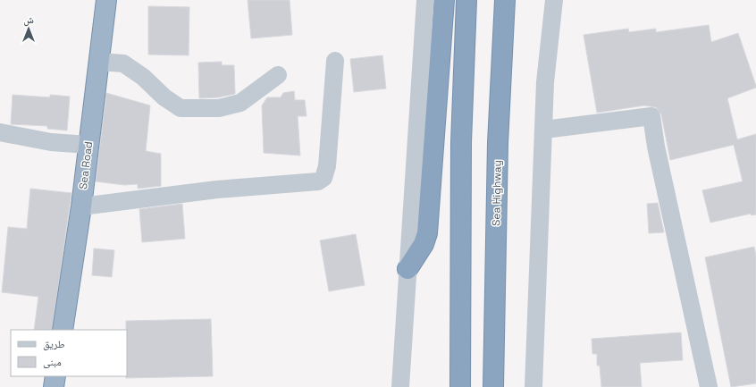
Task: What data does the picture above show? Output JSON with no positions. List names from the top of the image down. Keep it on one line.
{"streets":{"highway":["Sea Road","Sea Highway"]},"legend":["طريق","مبنى"],"north":"top"}
